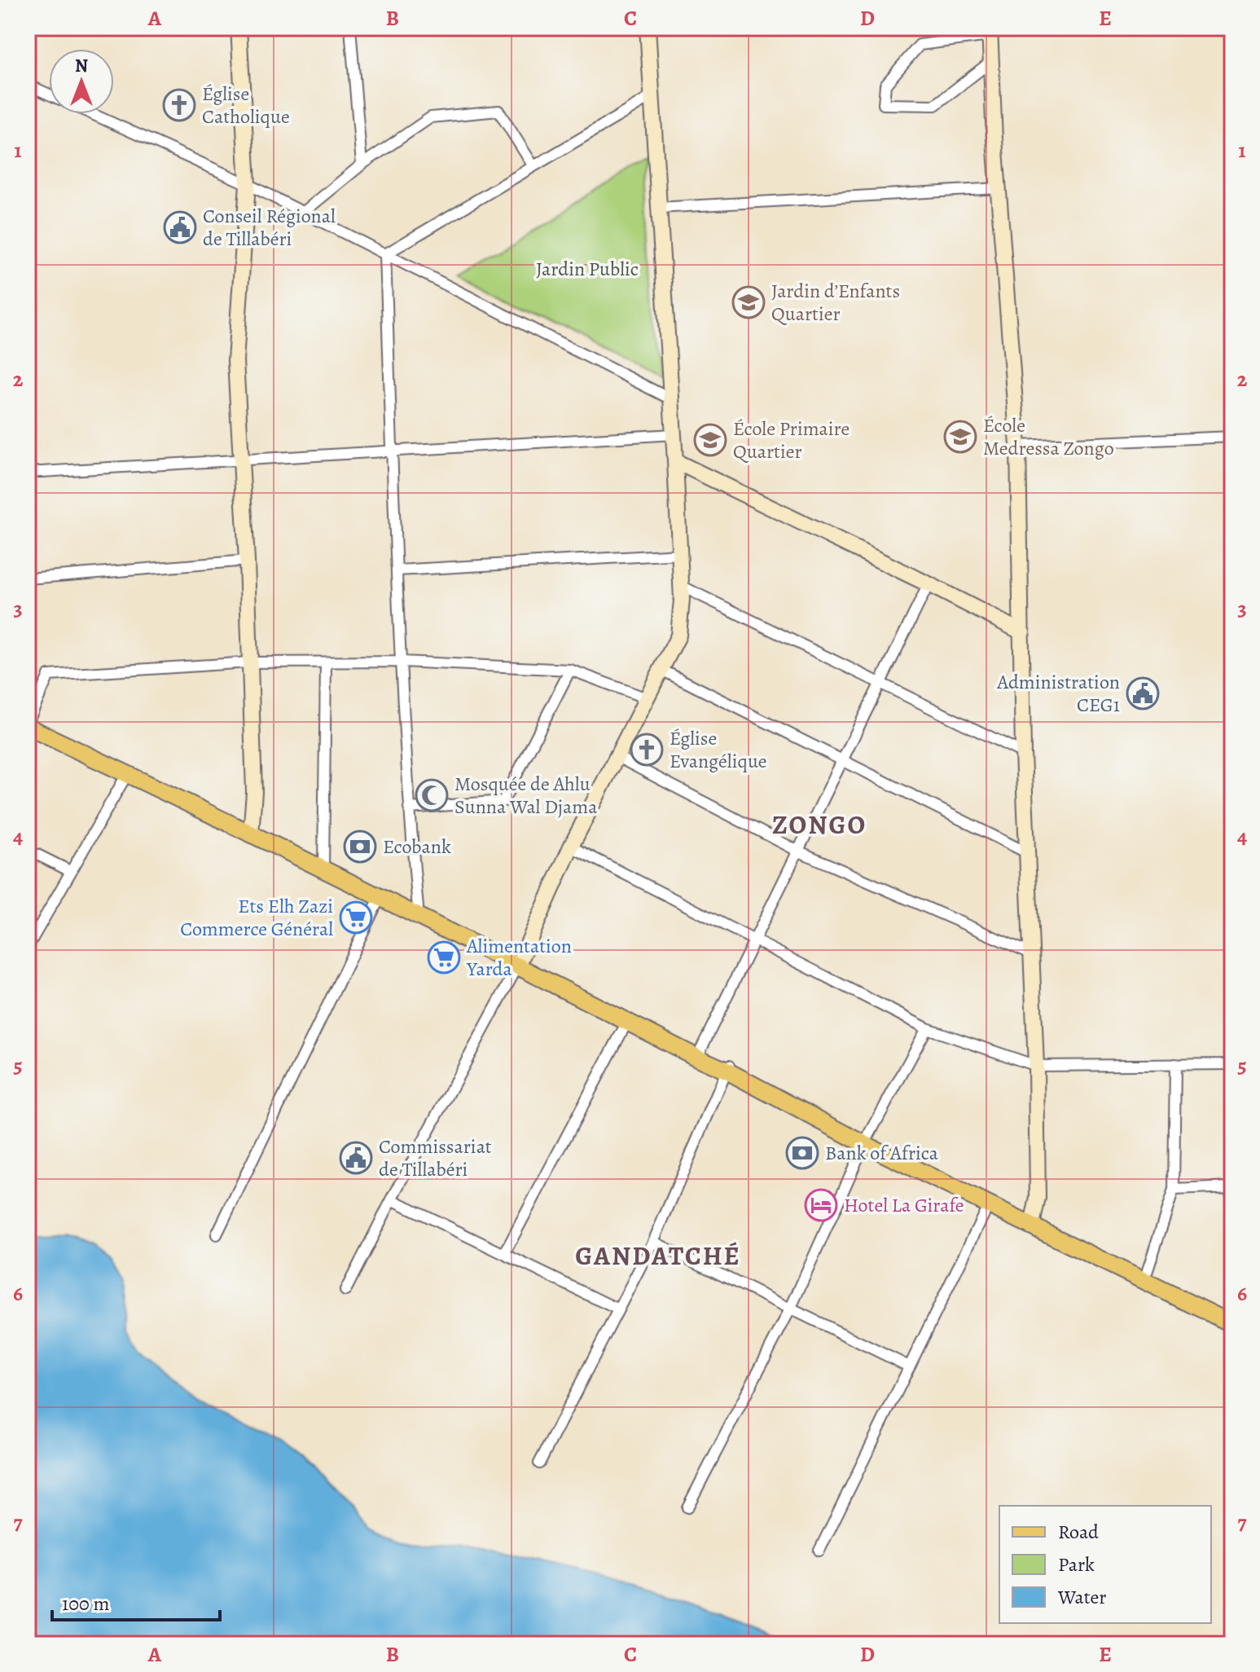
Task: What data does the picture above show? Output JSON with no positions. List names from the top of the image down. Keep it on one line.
{"districts":["ZONGO","GANDATCHÉ"],"parks":["Jardin Public"],"places":{"church":["Église Catholique","Église Evangélique"],"public building":["Conseil Régional de Tillabéri","Administration CEG1","Commissariat de Tillabéri"],"school or university":["Jardin d’Enfants Quartier","École Medressa Zongo","École Primaire Quartier"],"mosque":["Mosquée de Ahlu Sunna Wal Djama"],"bank":["Ecobank","Bank of Africa"],"supermarket":["Ets Elh Zazi Commerce Général","Alimentation Yarda"],"hotel":["Hotel La Girafe"]},"legend":["Road","Park","Water"],"scale_bar":"100 m","north":"top","grid":{"columns":["A","B","C","D","E"],"rows":["1","2","3","4","5","6","7"]}}
